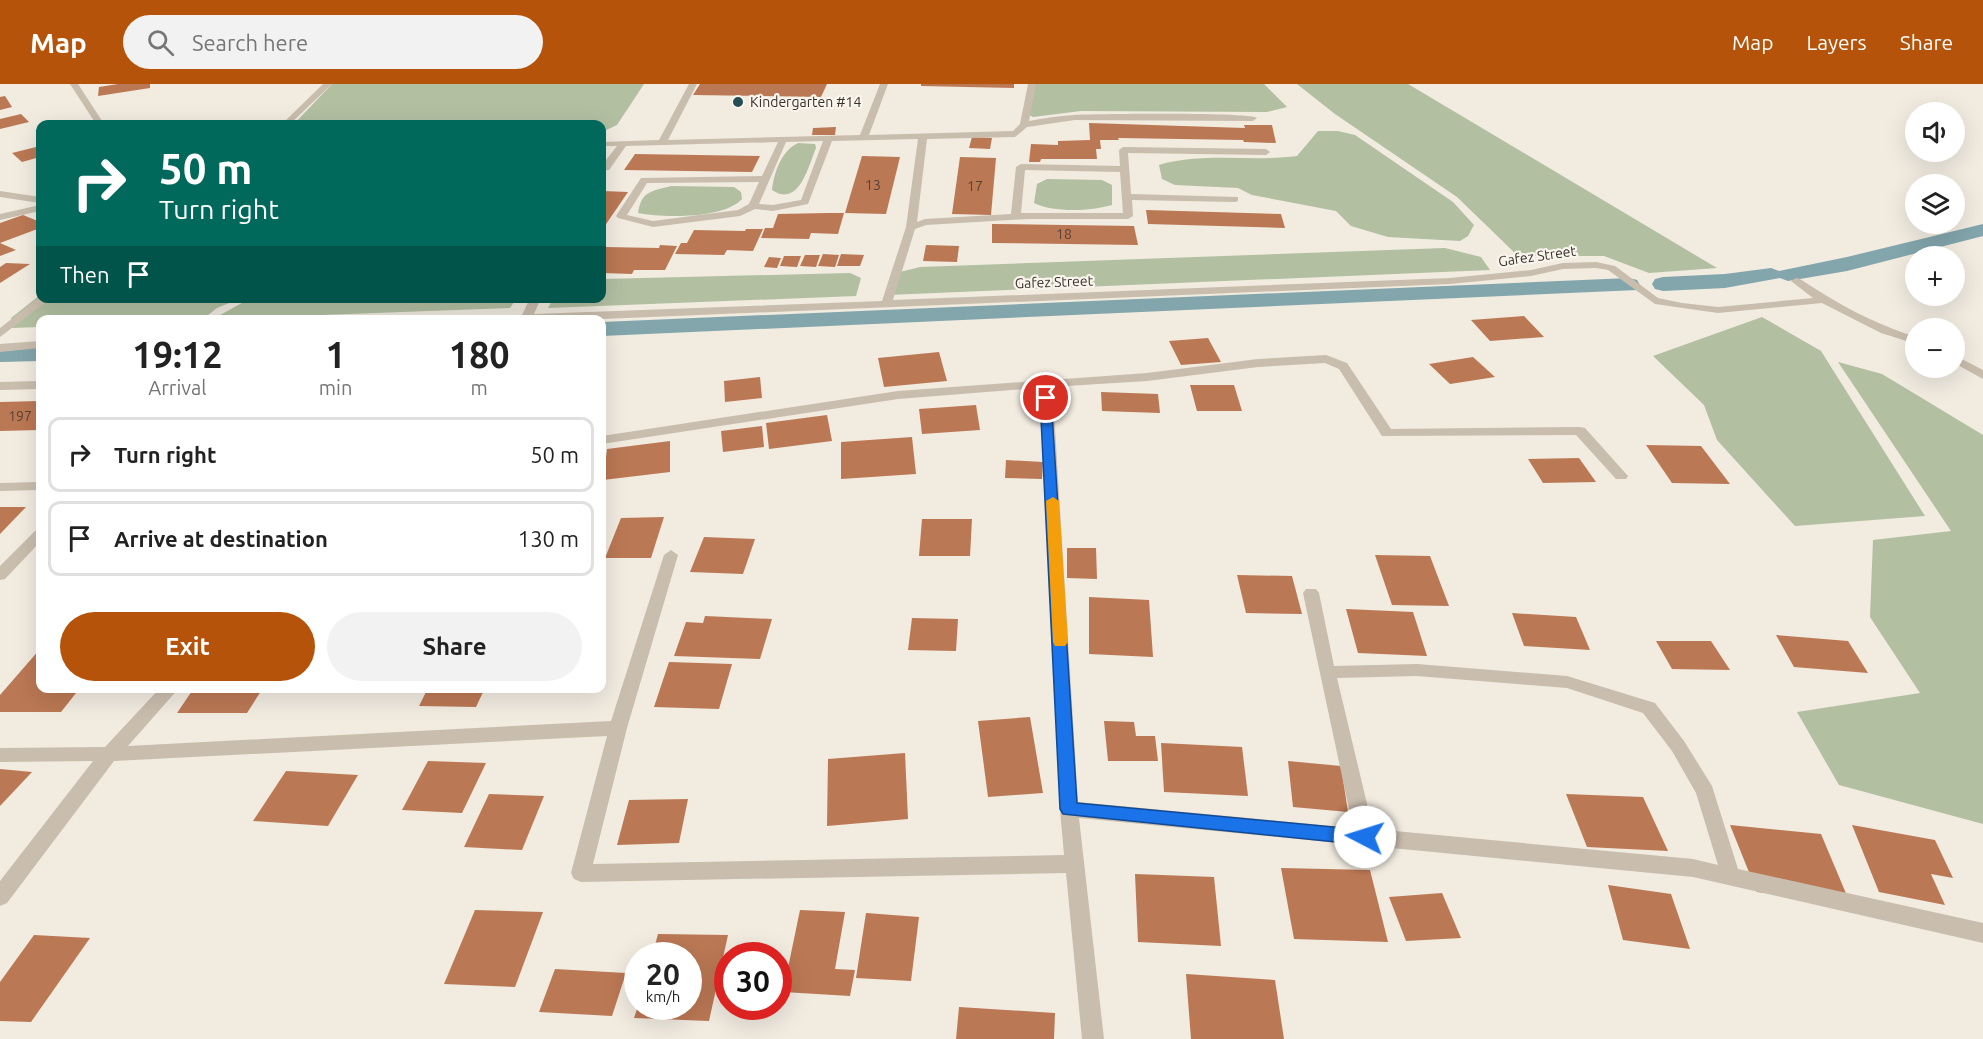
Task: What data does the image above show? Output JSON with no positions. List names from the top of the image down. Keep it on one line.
{"streets":{"street":["Gafez Street"]},"places":["Kindergarten #14"],"house_numbers":["13","17","18","197"],"page":{"header":"Map","search":"Search here","nav":["Map","Layers","Share"],"map_buttons":["+","−"],"turn":["50 m","Turn right"],"then":"Then","eta":["19:12","Arrival","1","min","180","m"],"list":[{"name":"Turn right","value":"50 m"},{"name":"Arrive at destination","value":"130 m"}],"buttons":["Exit","Share"],"speed":"20 km/h","limit":"30"}}
